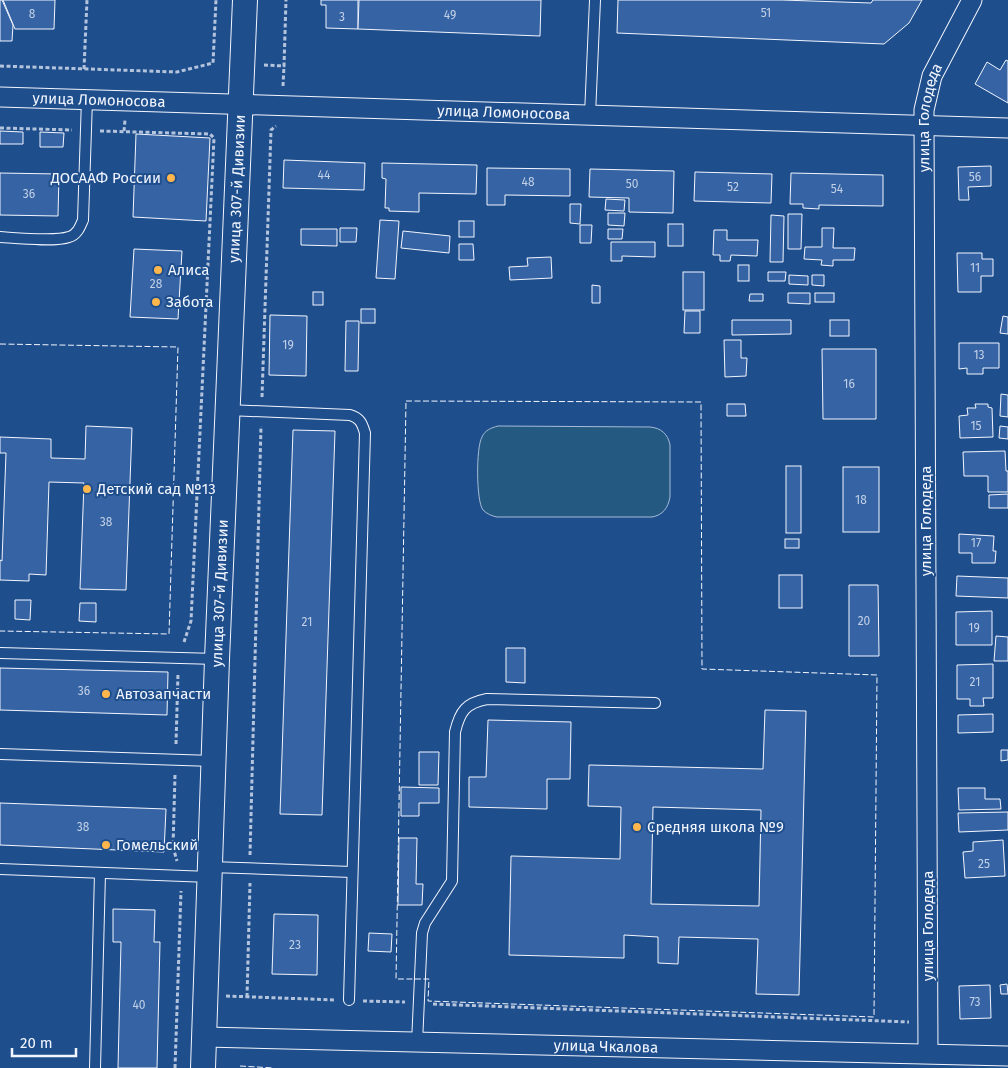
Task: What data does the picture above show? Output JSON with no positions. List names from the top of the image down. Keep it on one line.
{"streets":{"street":["улица Ломоносова","улица Голодеда","улица 307-й Дивизии","улица Чкалова"]},"crossings":[["улица Ломоносова","улица Голодеда"],["улица Ломоносова","улица 307-й Дивизии"],["улица Голодеда","улица Чкалова"],["улица 307-й Дивизии","улица Чкалова"]],"places":["ДОСААФ России","Алиса","Забота","Детский сад №13","Автозапчасти","Средняя школа №9","Гомельский"],"house_numbers":["51","8","49","3","44","56","48","50","52","54","36","11","28","19","13","16","15","18","38","17","20","21","19","21","36","38","25","23","73","40"],"scale_bar":"20 m"}
